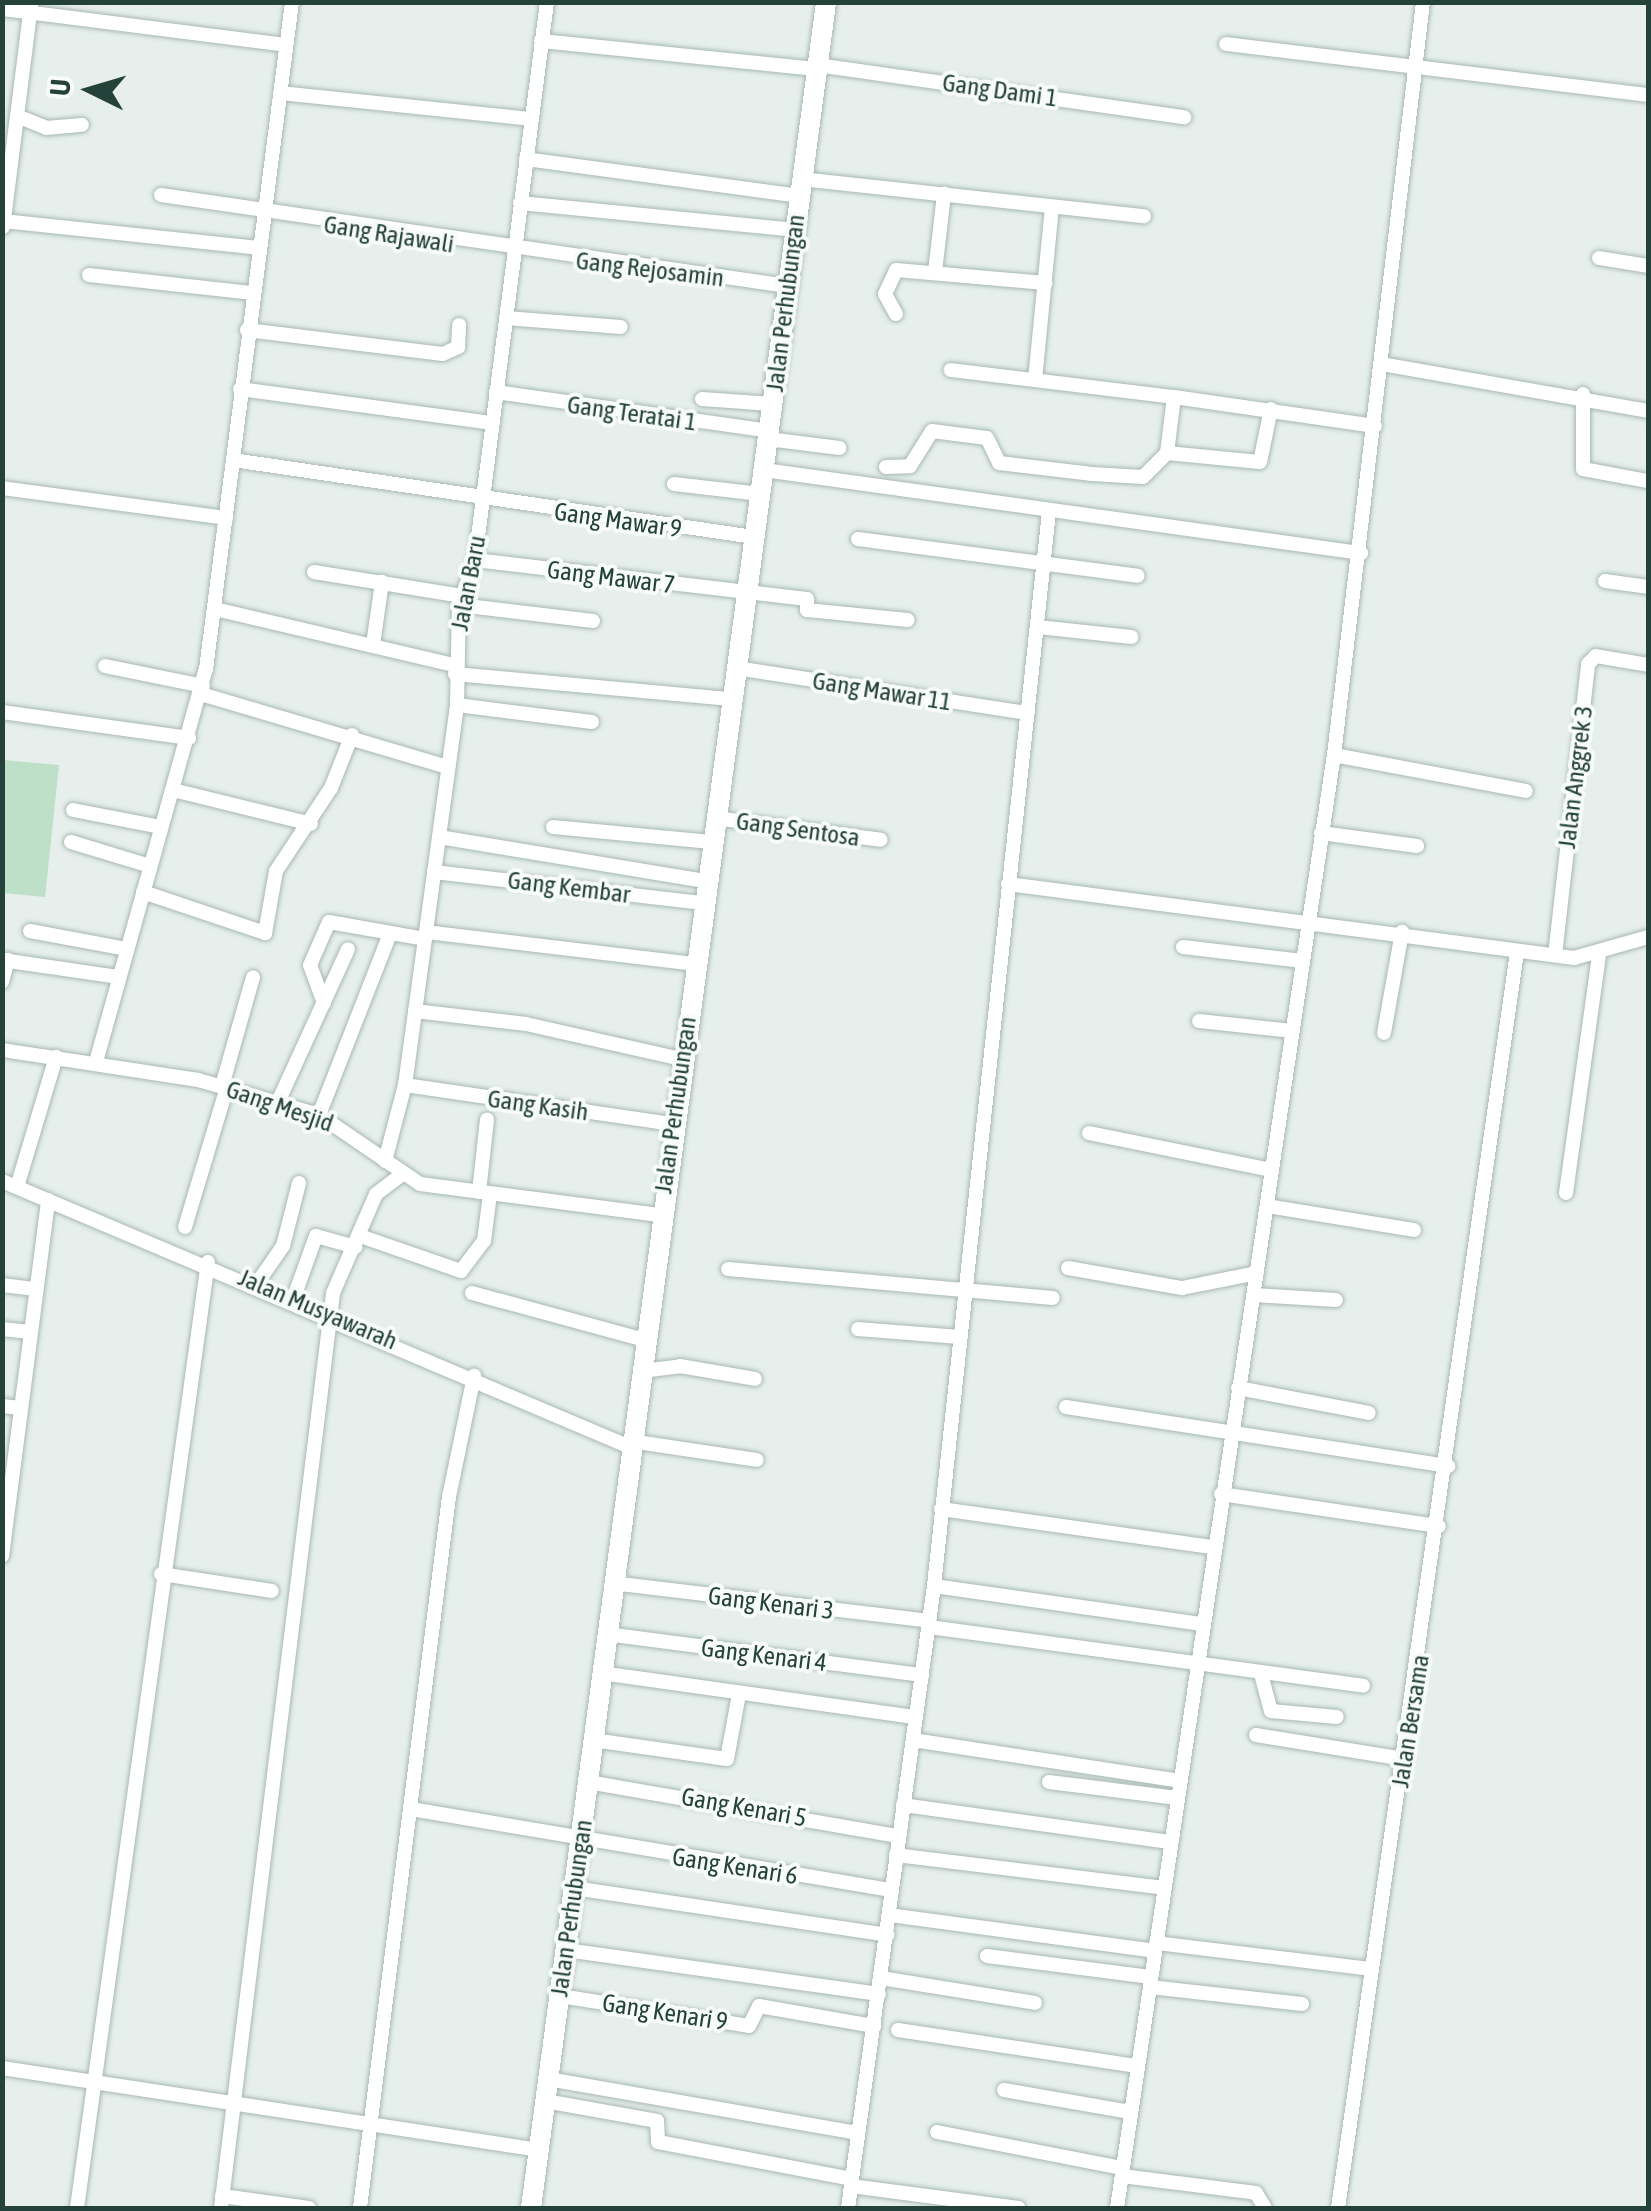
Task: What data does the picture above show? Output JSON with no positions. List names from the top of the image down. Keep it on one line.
{"streets":{"main road":["Jalan Perhubungan"],"street":["Gang Dami 1","Gang Rajawali","Gang Rejosamin","Gang Teratai 1","Gang Mawar 9","Gang Mawar 7","Jalan Baru","Gang Mawar 11","Jalan Anggrek 3","Gang Sentosa","Gang Kembar","Gang Kasih","Gang Mesjid","Jalan Musyawarah","Gang Kenari 3","Gang Kenari 4","Jalan Bersama","Gang Kenari 5","Gang Kenari 6","Gang Kenari 9"]},"crossings":[["Gang Dami 1","Jalan Perhubungan"],["Gang Dami 1","Jalan Baru"],["Gang Rajawali","Gang Rejosamin"],["Gang Rajawali","Jalan Baru"],["Gang Rejosamin","Jalan Perhubungan"],["Gang Rejosamin","Jalan Baru"],["Jalan Perhubungan","Gang Teratai 1"],["Jalan Perhubungan","Gang Mawar 9"],["Jalan Perhubungan","Gang Mawar 7"],["Jalan Perhubungan","Gang Mawar 11"],["Jalan Perhubungan","Gang Sentosa"],["Jalan Perhubungan","Gang Kembar"],["Jalan Perhubungan","Gang Kasih"],["Jalan Perhubungan","Jalan Musyawarah"],["Jalan Perhubungan","Gang Kenari 3"],["Jalan Perhubungan","Gang Kenari 4"],["Jalan Perhubungan","Gang Kenari 5"],["Jalan Perhubungan","Gang Kenari 6"],["Jalan Perhubungan","Gang Kenari 9"],["Gang Teratai 1","Jalan Baru"],["Gang Mawar 9","Jalan Baru"],["Gang Mawar 7","Jalan Baru"],["Jalan Baru","Gang Kembar"],["Jalan Baru","Gang Kasih"],["Jalan Baru","Gang Mesjid"]],"north":"left"}
